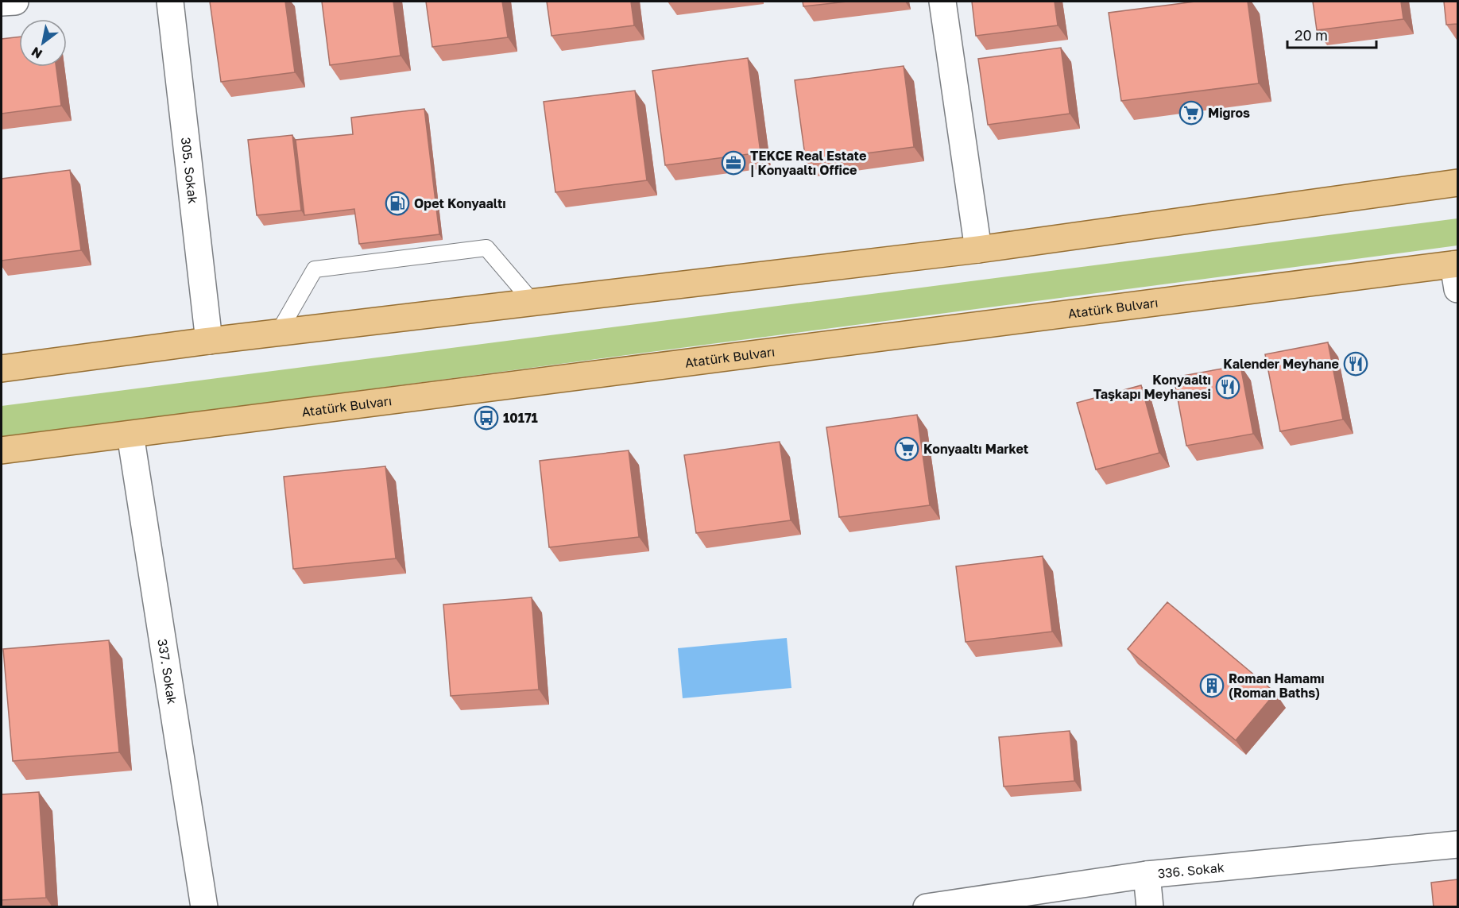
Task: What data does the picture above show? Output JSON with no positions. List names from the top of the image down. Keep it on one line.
{"streets":{"main road":["Atatürk Bulvarı"],"street":["305. Sokak","337. Sokak","336. Sokak"]},"crossings":[["Atatürk Bulvarı","337. Sokak"]],"places":{"supermarket":["Migros","Konyaaltı Market"],"office":["TEKCE Real Estate | Konyaaltı Office"],"fuel station":["Opet Konyaaltı"],"restaurant":["Kalender Meyhane","Konyaaltı Taşkapı Meyhanesi"],"bus stop":["10171"],"building":["Roman Hamamı (Roman Baths)"]},"scale_bar":"20 m","north":"bottom left"}
